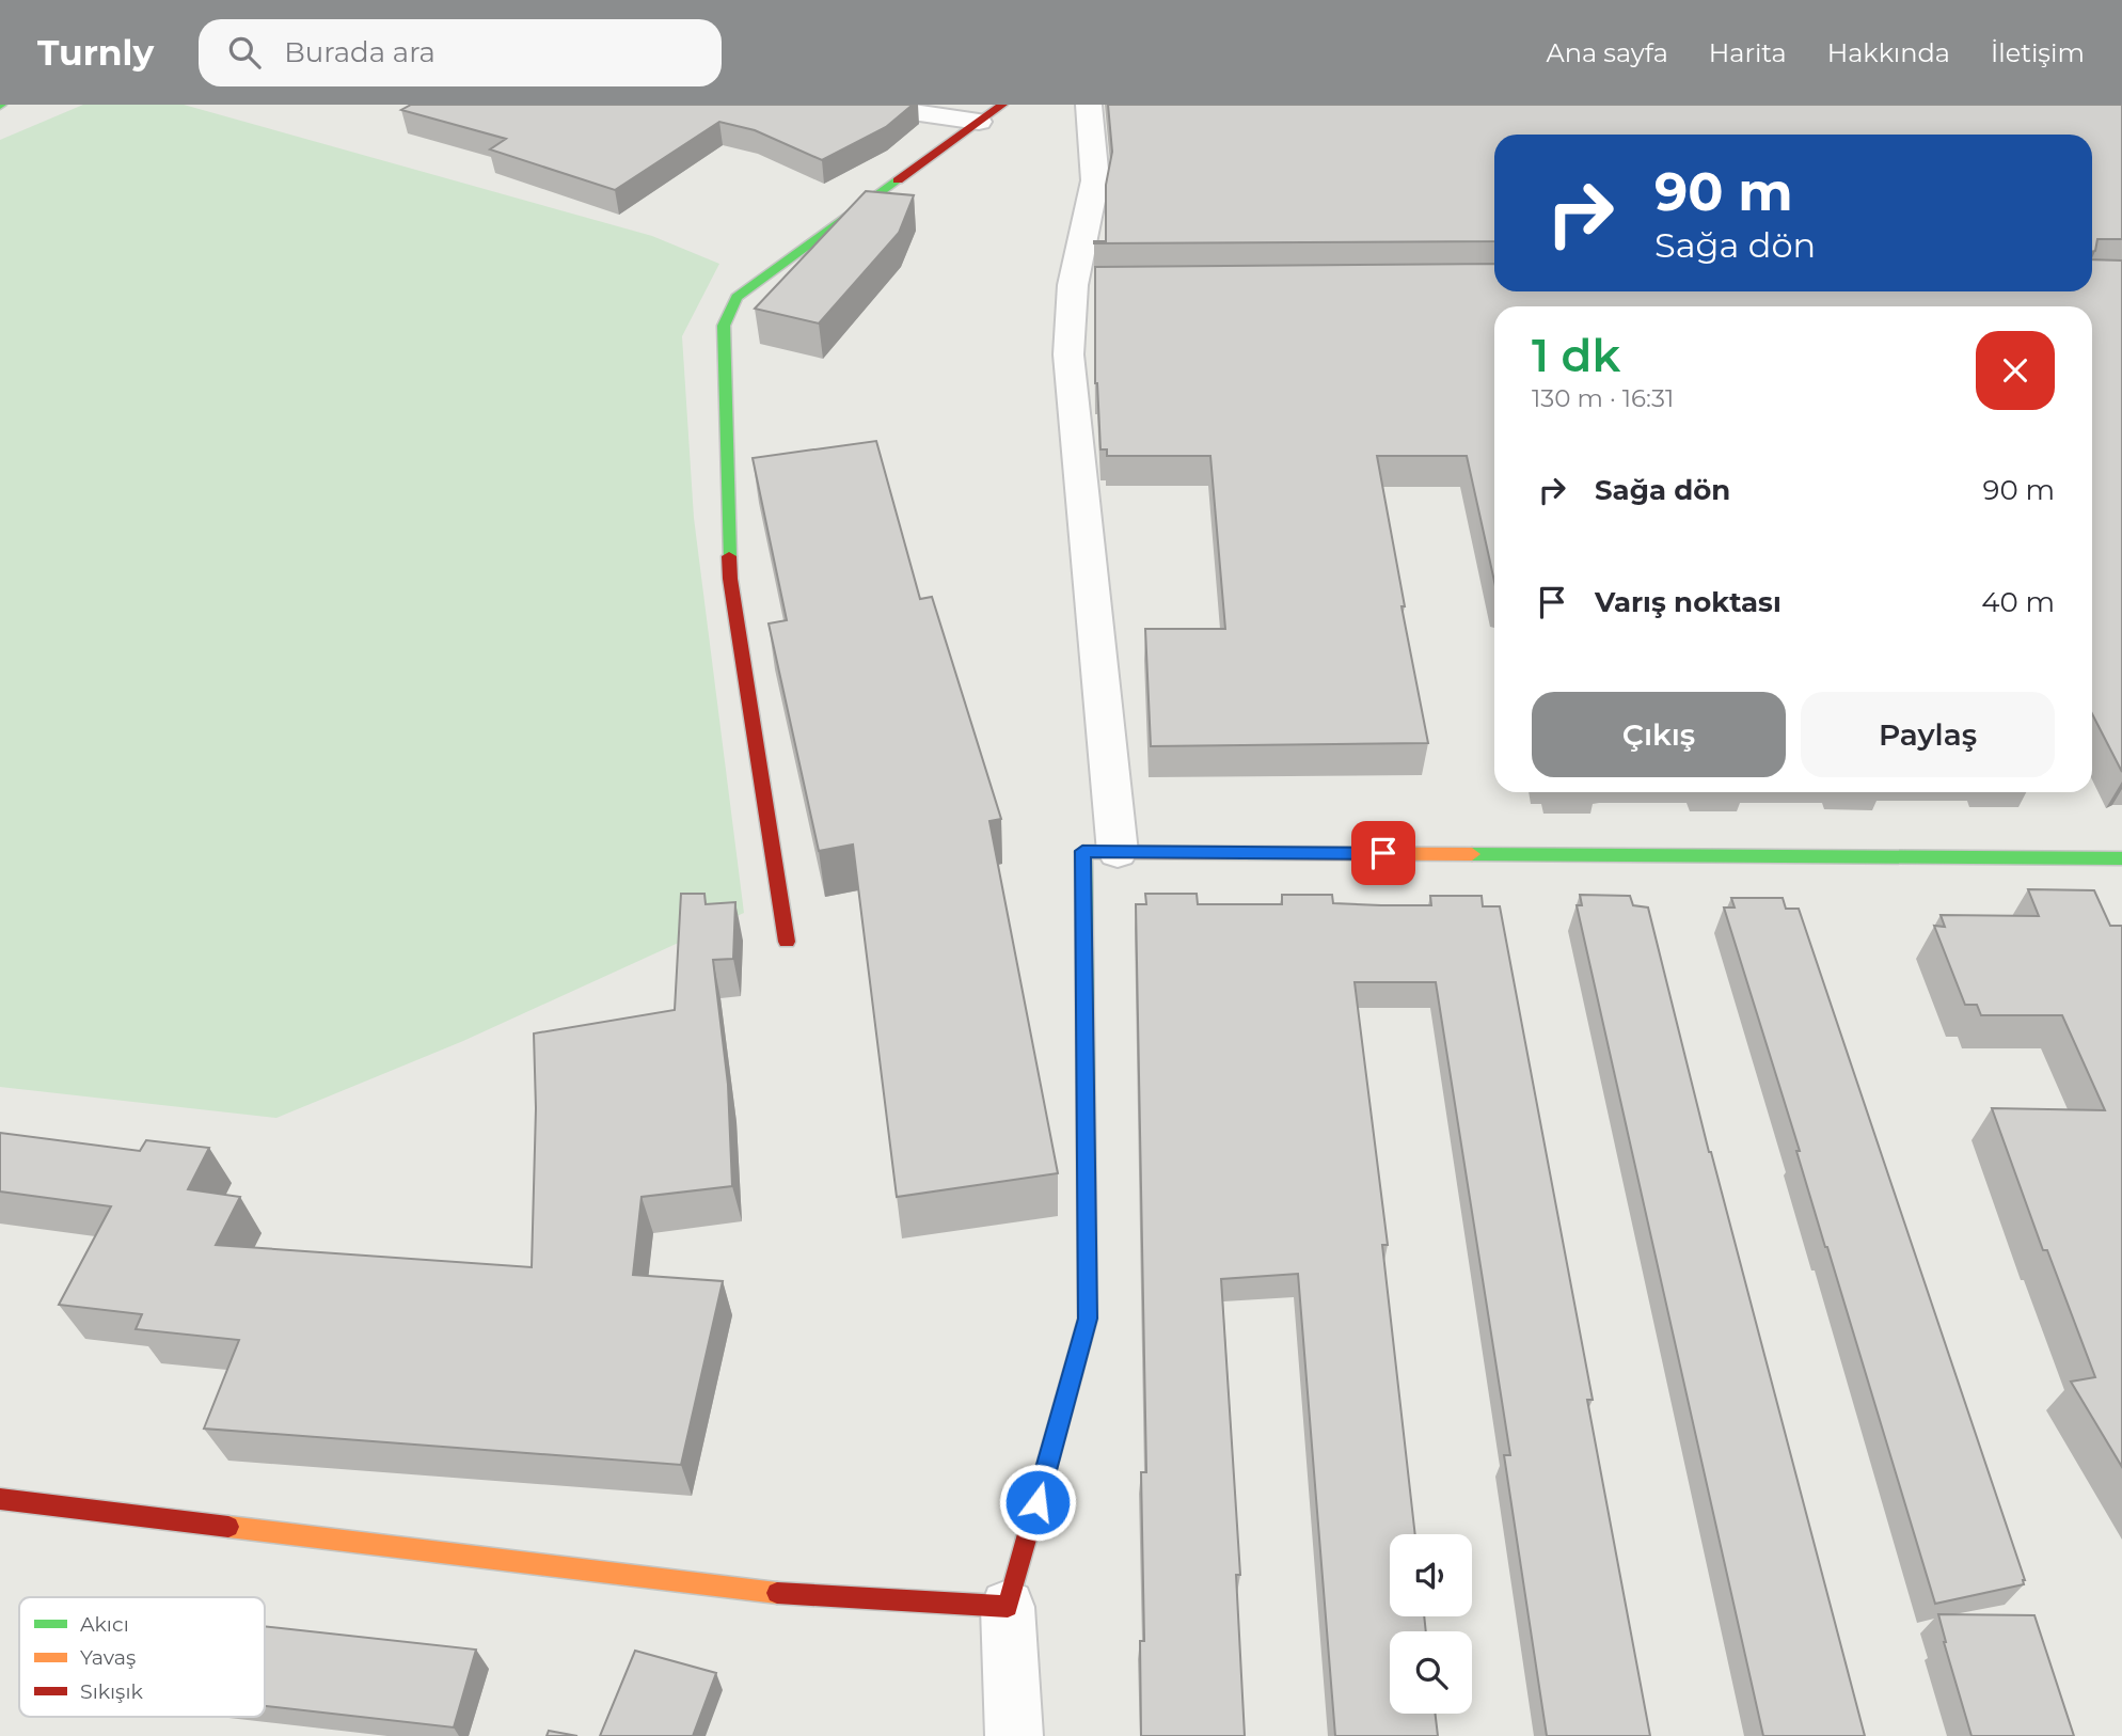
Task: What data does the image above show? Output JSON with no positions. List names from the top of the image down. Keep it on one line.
{"legend":["Akıcı","Yavaş","Sıkışık"],"page":{"header":"Turnly","search":"Burada ara","nav":["Ana sayfa","Harita","Hakkında","İletişim"],"turn":["90 m","Sağa dön"],"heading":["1 dk","130 m · 16:31"],"list":[{"name":"Sağa dön","value":"90 m"},{"name":"Varış noktası","value":"40 m"}],"buttons":["Çıkış","Paylaş"]}}
